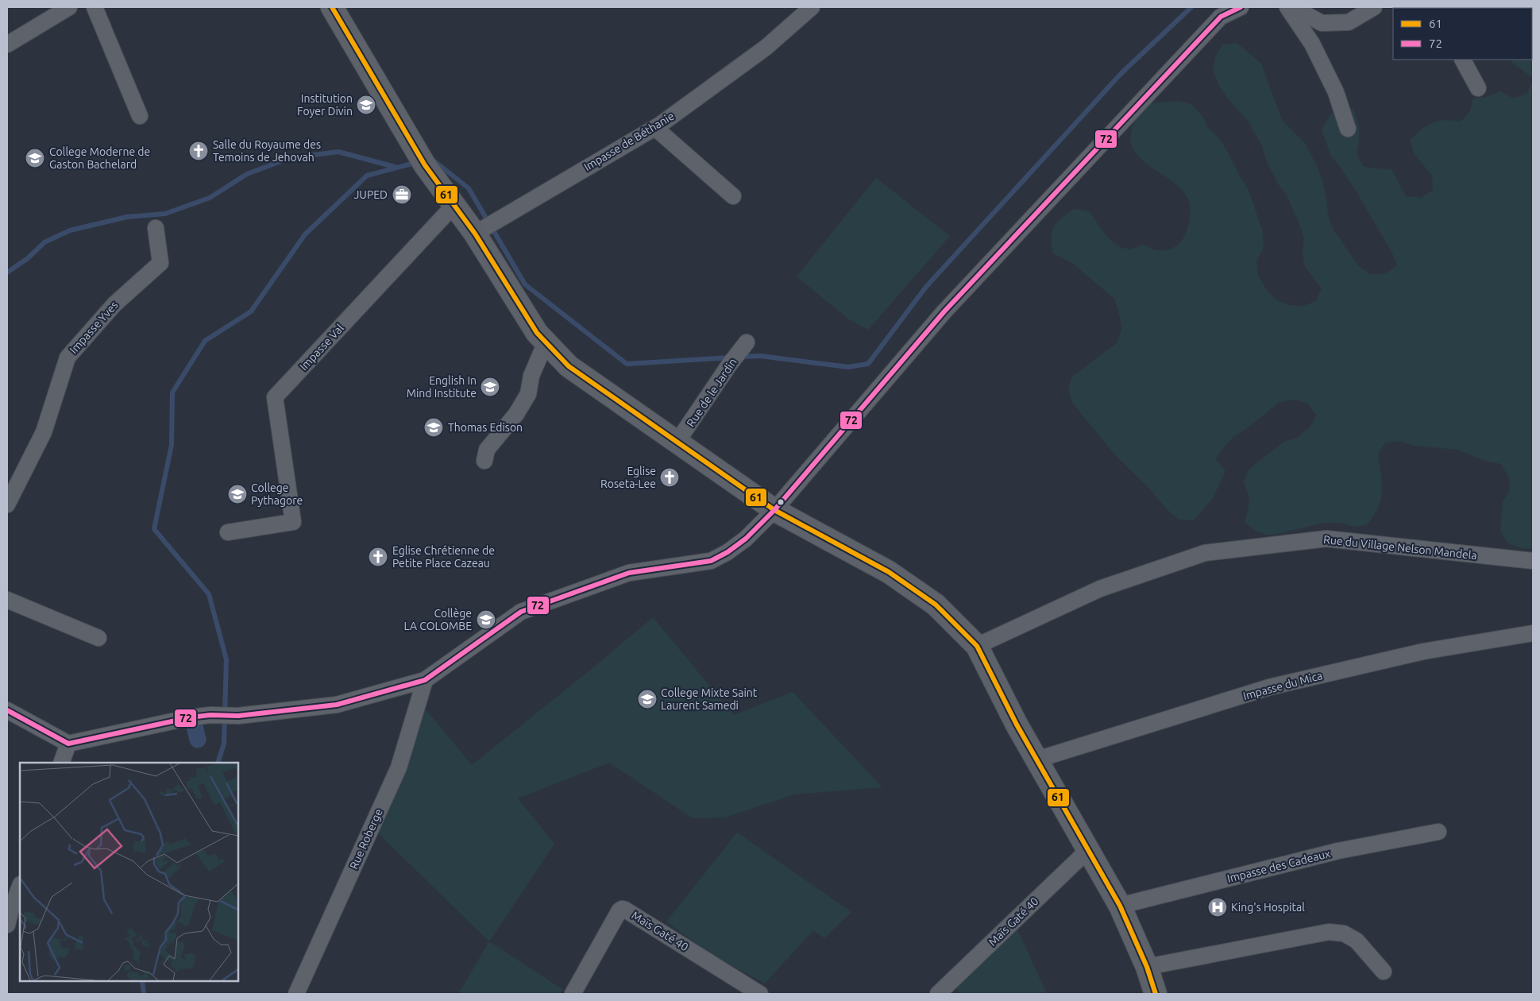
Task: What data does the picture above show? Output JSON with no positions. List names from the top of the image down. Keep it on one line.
{"streets":{"street":["Impasse de Béthanie","Impasse Yves","Impasse Val","Rue de le Jardin","Rue du Village Nelson Mandela","Impasse du Mica","Rue Roberge","Impasse des Cadeaux","Maïs Gaté 40"]},"places":{"school or university":["Institution Foyer Divin","College Moderne de Gaston Bachelard","English In Mind Institute","Thomas Edison","College Pythagore","Collège LA COLOMBE","College Mixte Saint Laurent Samedi"],"church":["Salle du Royaume des Temoins de Jehovah","Eglise Roseta-Lee","Eglise Chrétienne de Petite Place Cazeau"],"office":["JUPED"],"hospital":["King's Hospital"]},"lines":["transit line 61","transit line 72"],"legend":["61","72"]}
